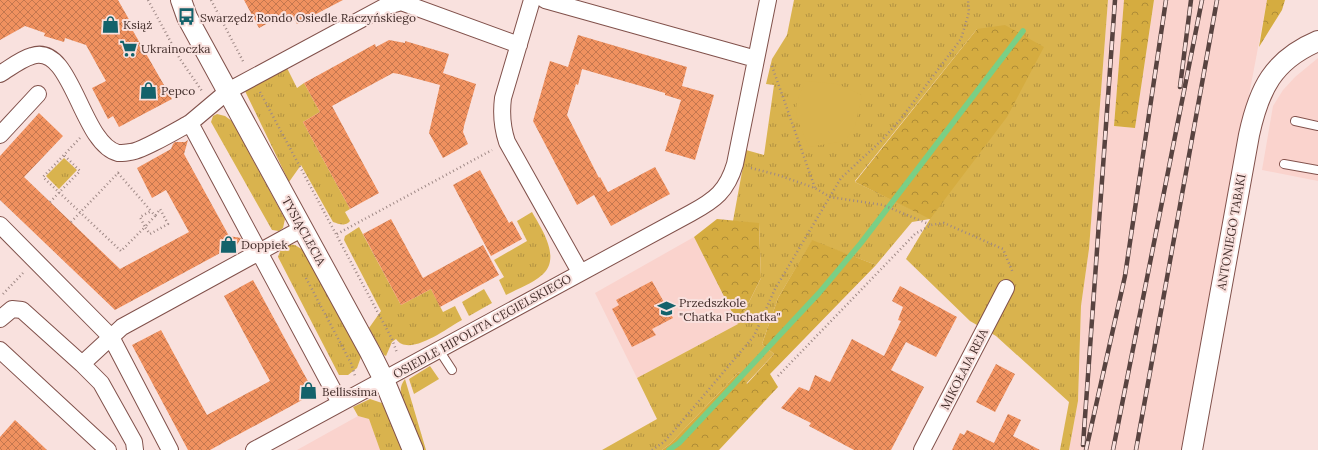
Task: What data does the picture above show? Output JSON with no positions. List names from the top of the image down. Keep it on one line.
{"streets":{"street":["TYSIĄCLECIA","ANTONIEGO TABAKI","OSIEDLE HIPOLITA CEGIELSKIEGO","MIKOŁAJA REJA"]},"crossings":[["TYSIĄCLECIA","OSIEDLE HIPOLITA CEGIELSKIEGO"]],"places":{"bus stop":["Swarzędz Rondo Osiedle Raczyńskiego"],"shop":["Książ","Pepco","Doppiek","Bellissima"],"supermarket":["Ukrainoczka"],"school or university":["Przedszkole \"Chatka Puchatka\""]}}
